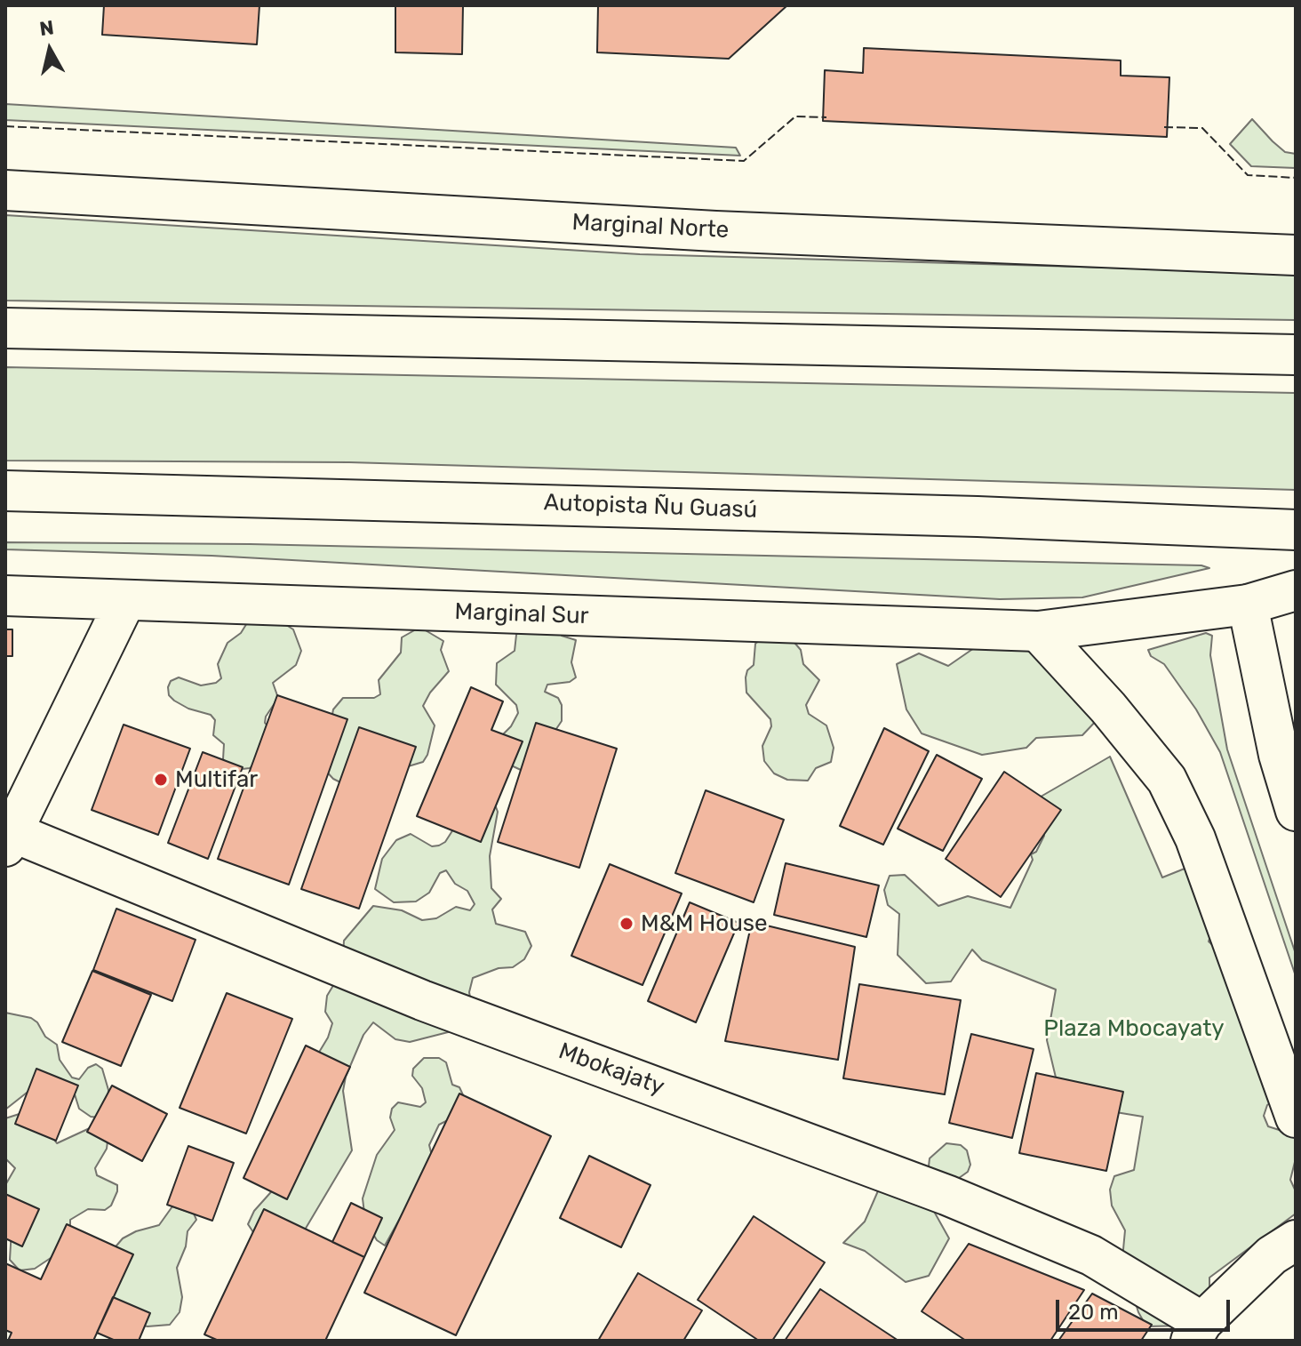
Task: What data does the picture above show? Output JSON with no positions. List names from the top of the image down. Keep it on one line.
{"streets":{"main road":["Marginal Norte","Autopista Ñu Guasú","Marginal Sur","Mbokajaty"]},"parks":["Plaza Mbocayaty"],"places":["Multifar","M&M House"],"scale_bar":"20 m","north":"top"}
